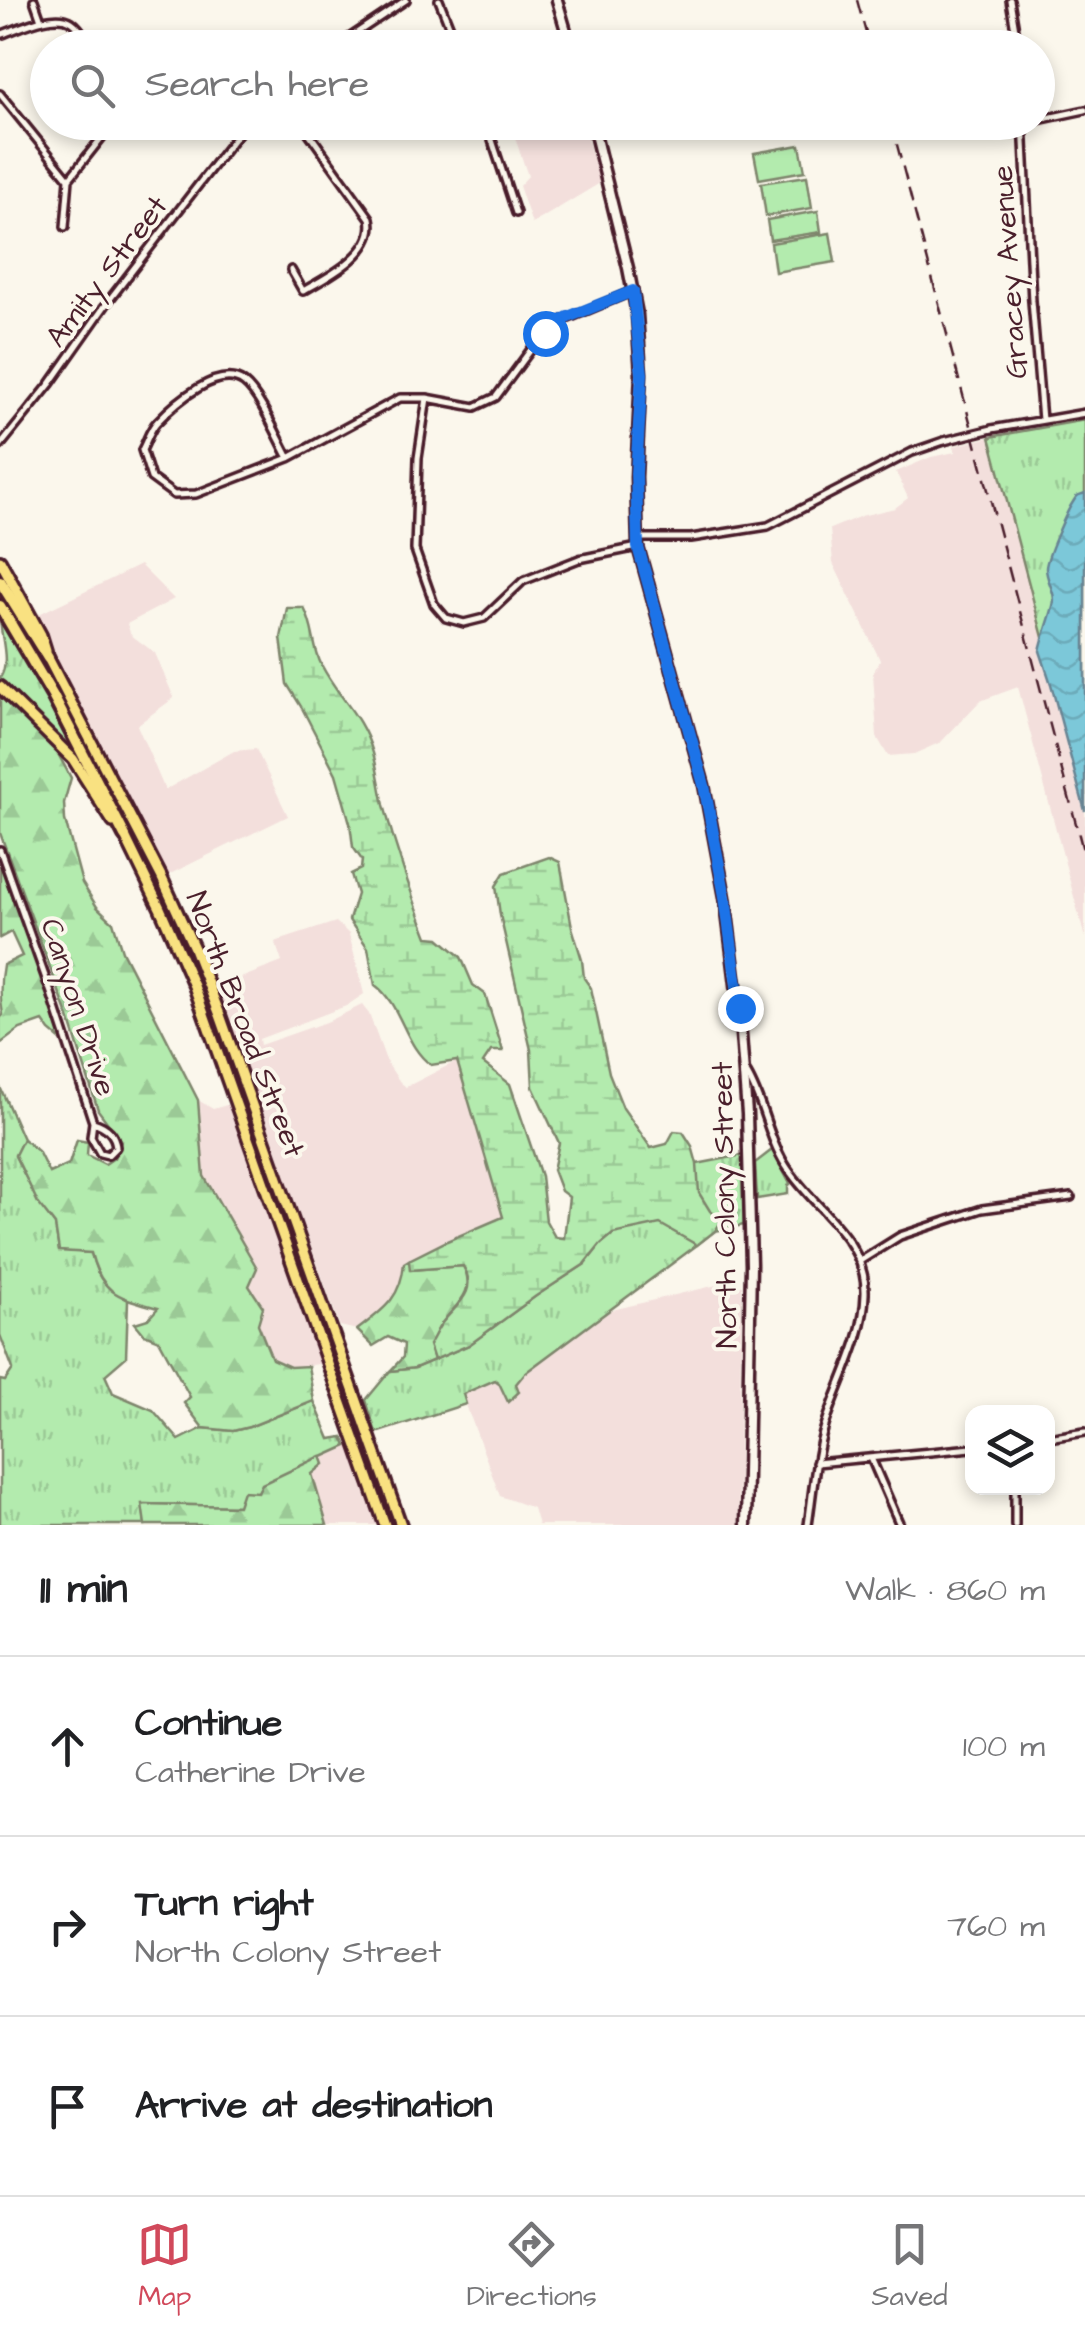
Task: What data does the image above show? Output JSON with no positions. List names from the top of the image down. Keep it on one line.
{"streets":{"main road":["North Broad Street","North Colony Street"],"street":["Amity Street","Gracey Avenue","Canyon Drive"]},"page":{"search":"Search here","heading":["11 min","Walk · 860 m"],"list":[["Continue","Catherine Drive","100 m"],["Turn right","North Colony Street","760 m"],"Arrive at destination"],"nav":["Map","Directions","Saved"]}}
